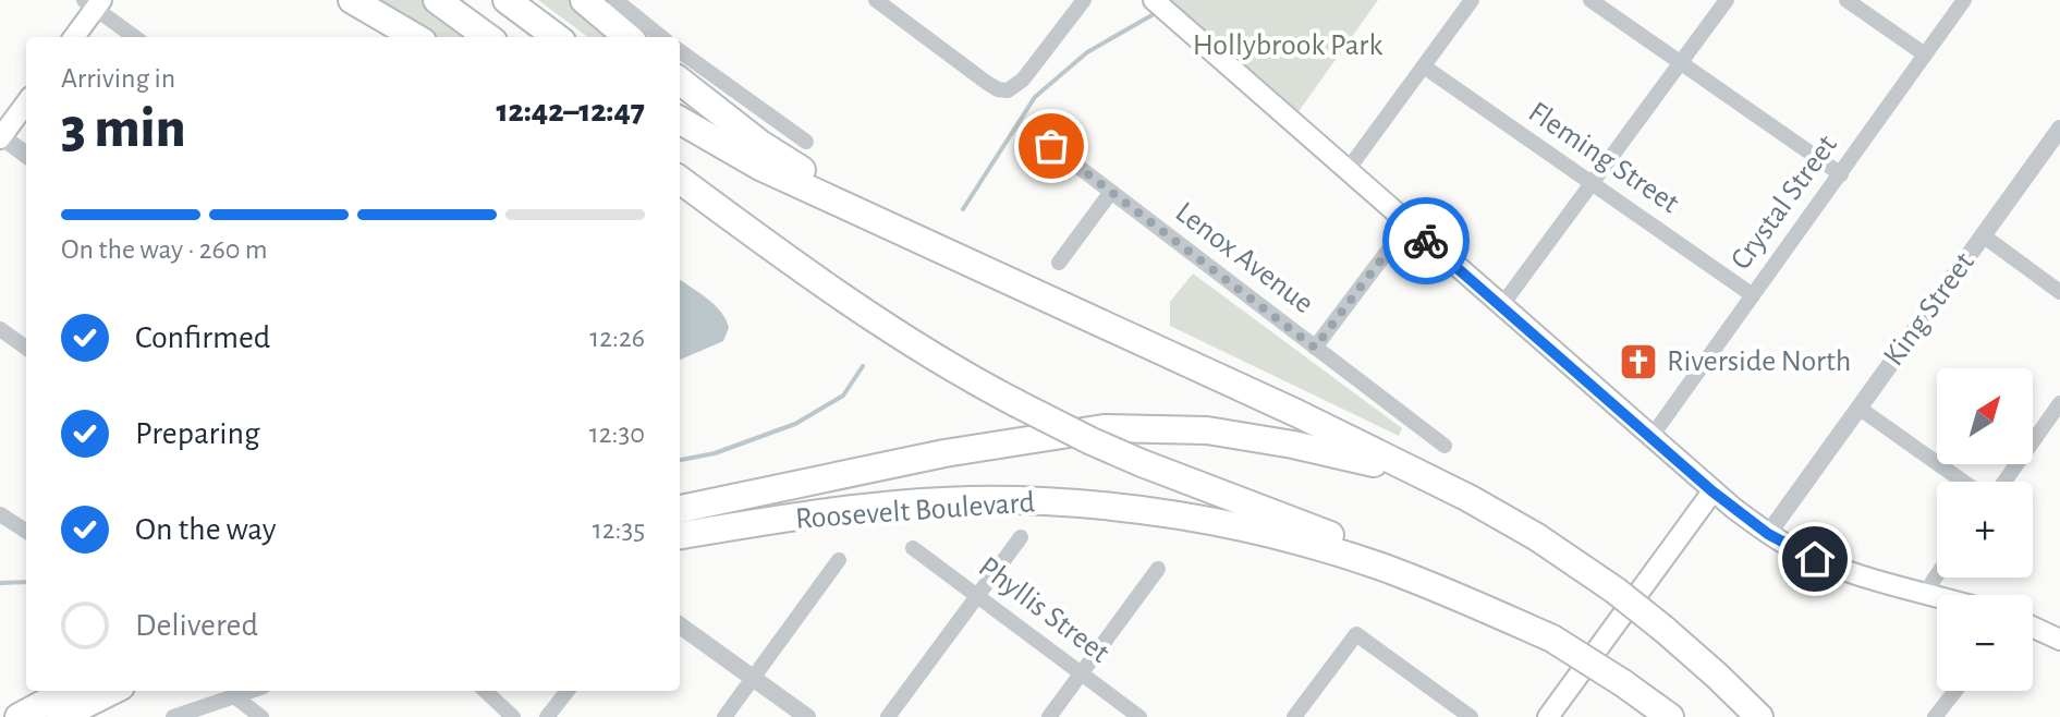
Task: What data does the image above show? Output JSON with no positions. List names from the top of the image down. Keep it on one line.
{"streets":{"highway":["Roosevelt Boulevard"],"street":["Fleming Street","Crystal Street","Lenox Avenue","King Street","Phyllis Street"]},"crossings":[["Fleming Street","Crystal Street"]],"parks":["Hollybrook Park"],"places":{"church":["Riverside North"]},"north":"top right","page":{"heading":["3 min","Arriving in","12:42–12:47"],"bar":"On the way · 260 m","list":[["Confirmed","12:26"],["Preparing","12:30"],["On the way","12:35"],"Delivered"],"map_buttons":["+","−"]}}
